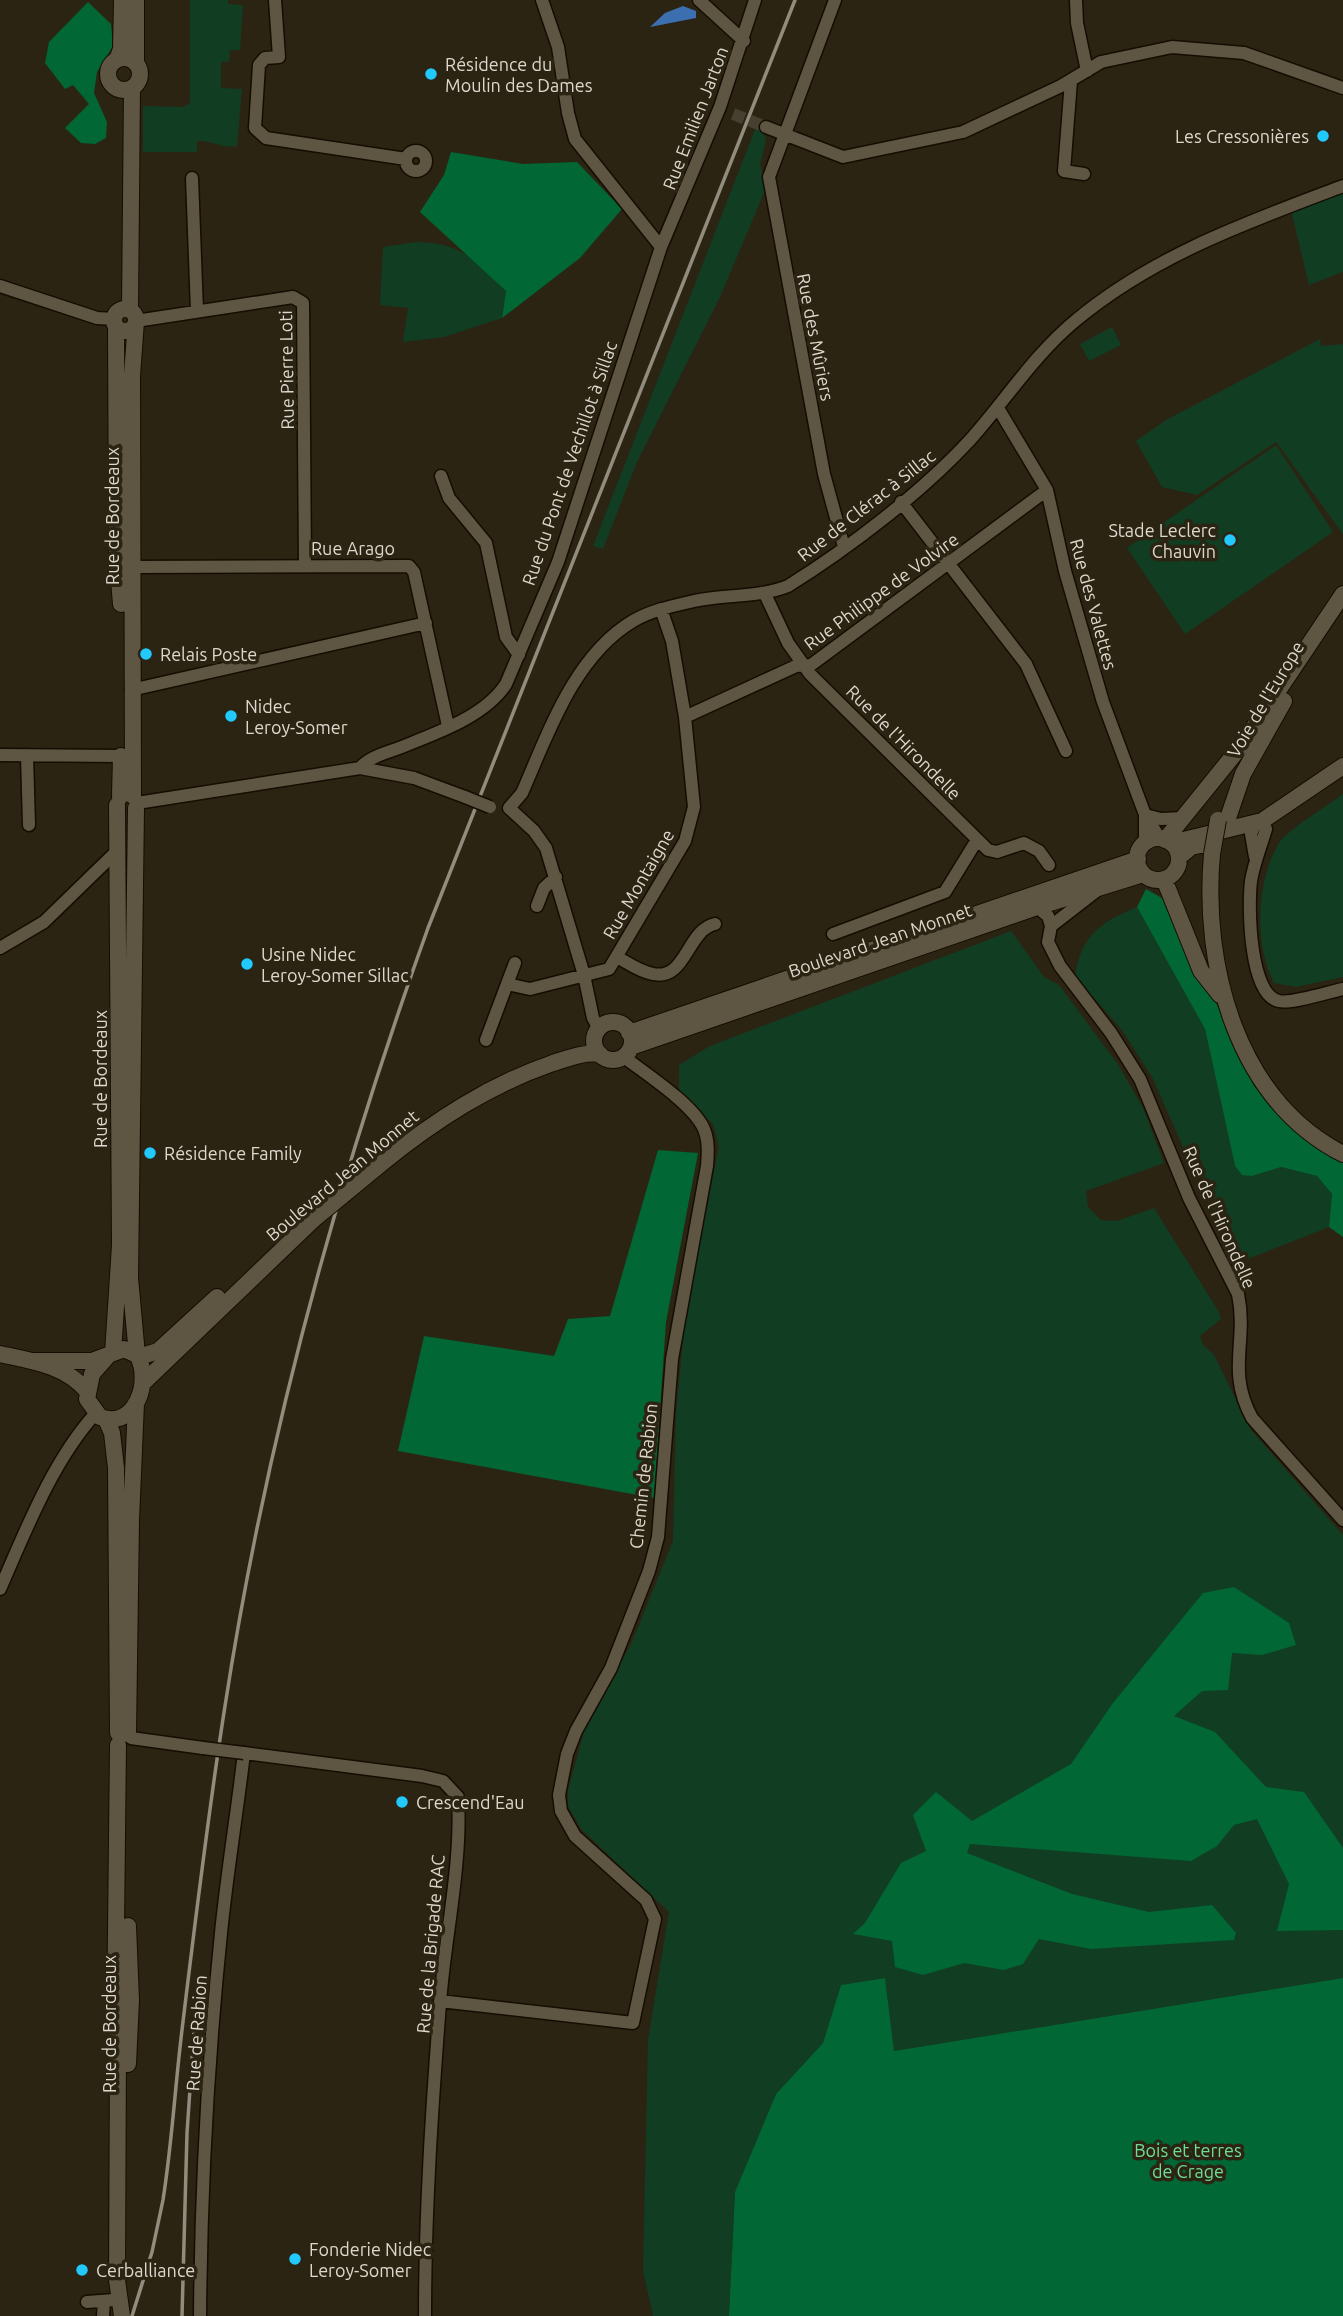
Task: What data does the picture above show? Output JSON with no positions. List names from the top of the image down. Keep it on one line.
{"streets":{"main road":["Rue de Bordeaux","Voie de l'Europe","Boulevard Jean Monnet"],"street":["Rue Emilien Jarton","Rue des Mûriers","Rue Pierre Loti","Rue du Pont de Vechillot à Sillac","Rue de Clérac à Sillac","Rue Arago","Rue Philippe de Volvire","Rue des Valettes","Rue de l'Hirondelle","Rue Montaigne","Chemin de Rabion","Rue de la Brigade RAC","Rue de Rabion"]},"crossings":[["Rue Emilien Jarton","Rue du Pont de Vechillot à Sillac"],["Rue des Mûriers","Rue de Clérac à Sillac"],["Rue Pierre Loti","Rue de Bordeaux"],["Rue Pierre Loti","Rue Arago"],["Rue du Pont de Vechillot à Sillac","Rue Arago"],["Rue de Clérac à Sillac","Rue des Valettes"],["Rue de Clérac à Sillac","Rue de l'Hirondelle"],["Rue de Clérac à Sillac","Rue Montaigne"],["Rue de Bordeaux","Rue Arago"],["Rue de Bordeaux","Boulevard Jean Monnet"],["Rue Philippe de Volvire","Rue des Valettes"],["Rue Philippe de Volvire","Rue de l'Hirondelle"],["Rue Philippe de Volvire","Rue Montaigne"],["Rue de l'Hirondelle","Boulevard Jean Monnet"],["Boulevard Jean Monnet","Chemin de Rabion"],["Chemin de Rabion","Rue de la Brigade RAC"],["Rue de la Brigade RAC","Rue de Rabion"]],"parks":["Bois et terres de Crage"],"places":["Résidence du Moulin des Dames","Les Cressonières","Stade Leclerc Chauvin","Relais Poste","Nidec Leroy-Somer","Usine Nidec Leroy-Somer Sillac","Résidence Family","Crescend'Eau","Fonderie Nidec Leroy-Somer","Cerballiance"]}
